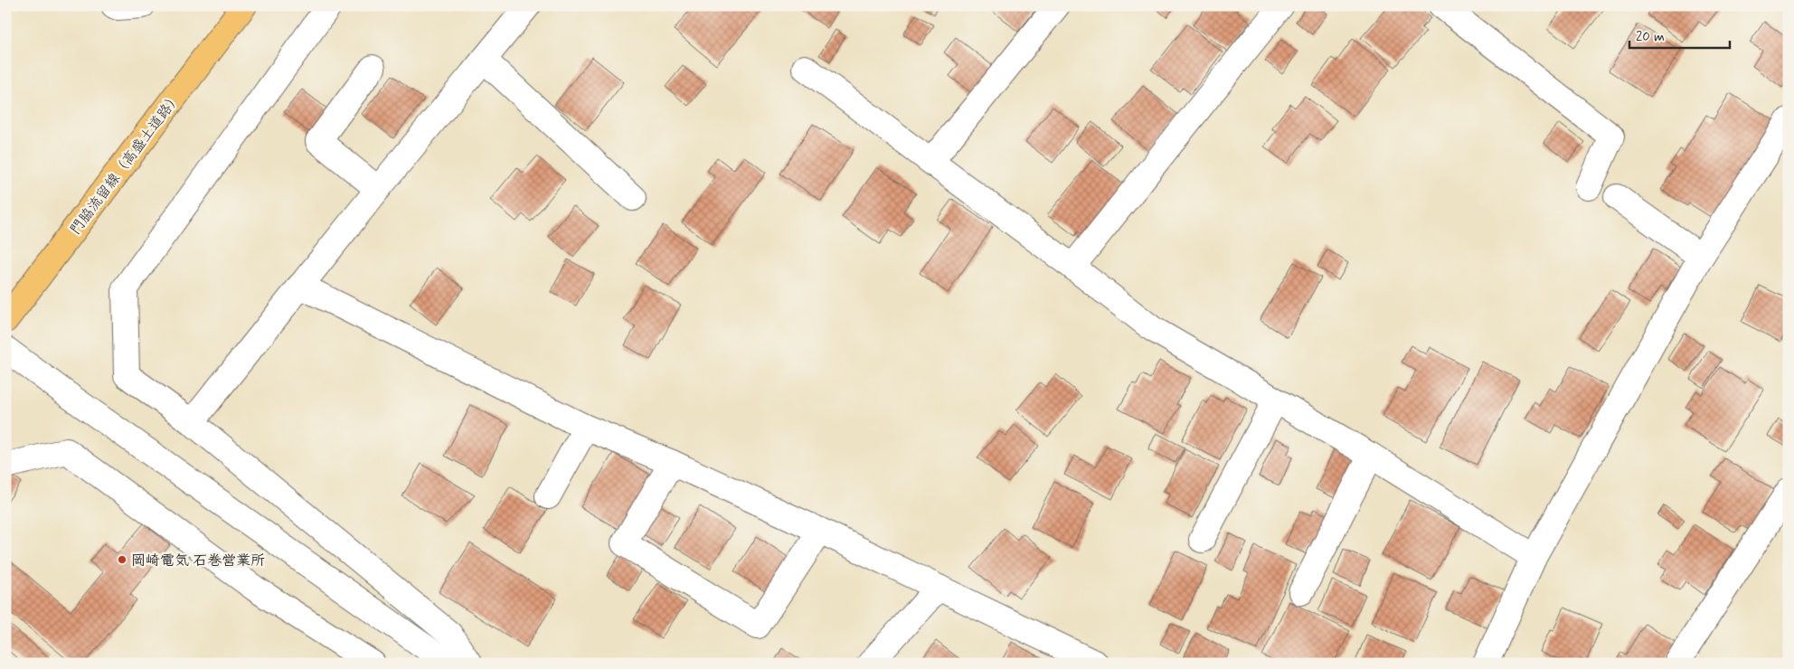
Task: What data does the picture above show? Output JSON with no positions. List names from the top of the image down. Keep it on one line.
{"streets":{"main road":["門脇流留線（高盛土道路）"]},"places":["岡崎電気 石巻営業所"],"scale_bar":"20 m"}
